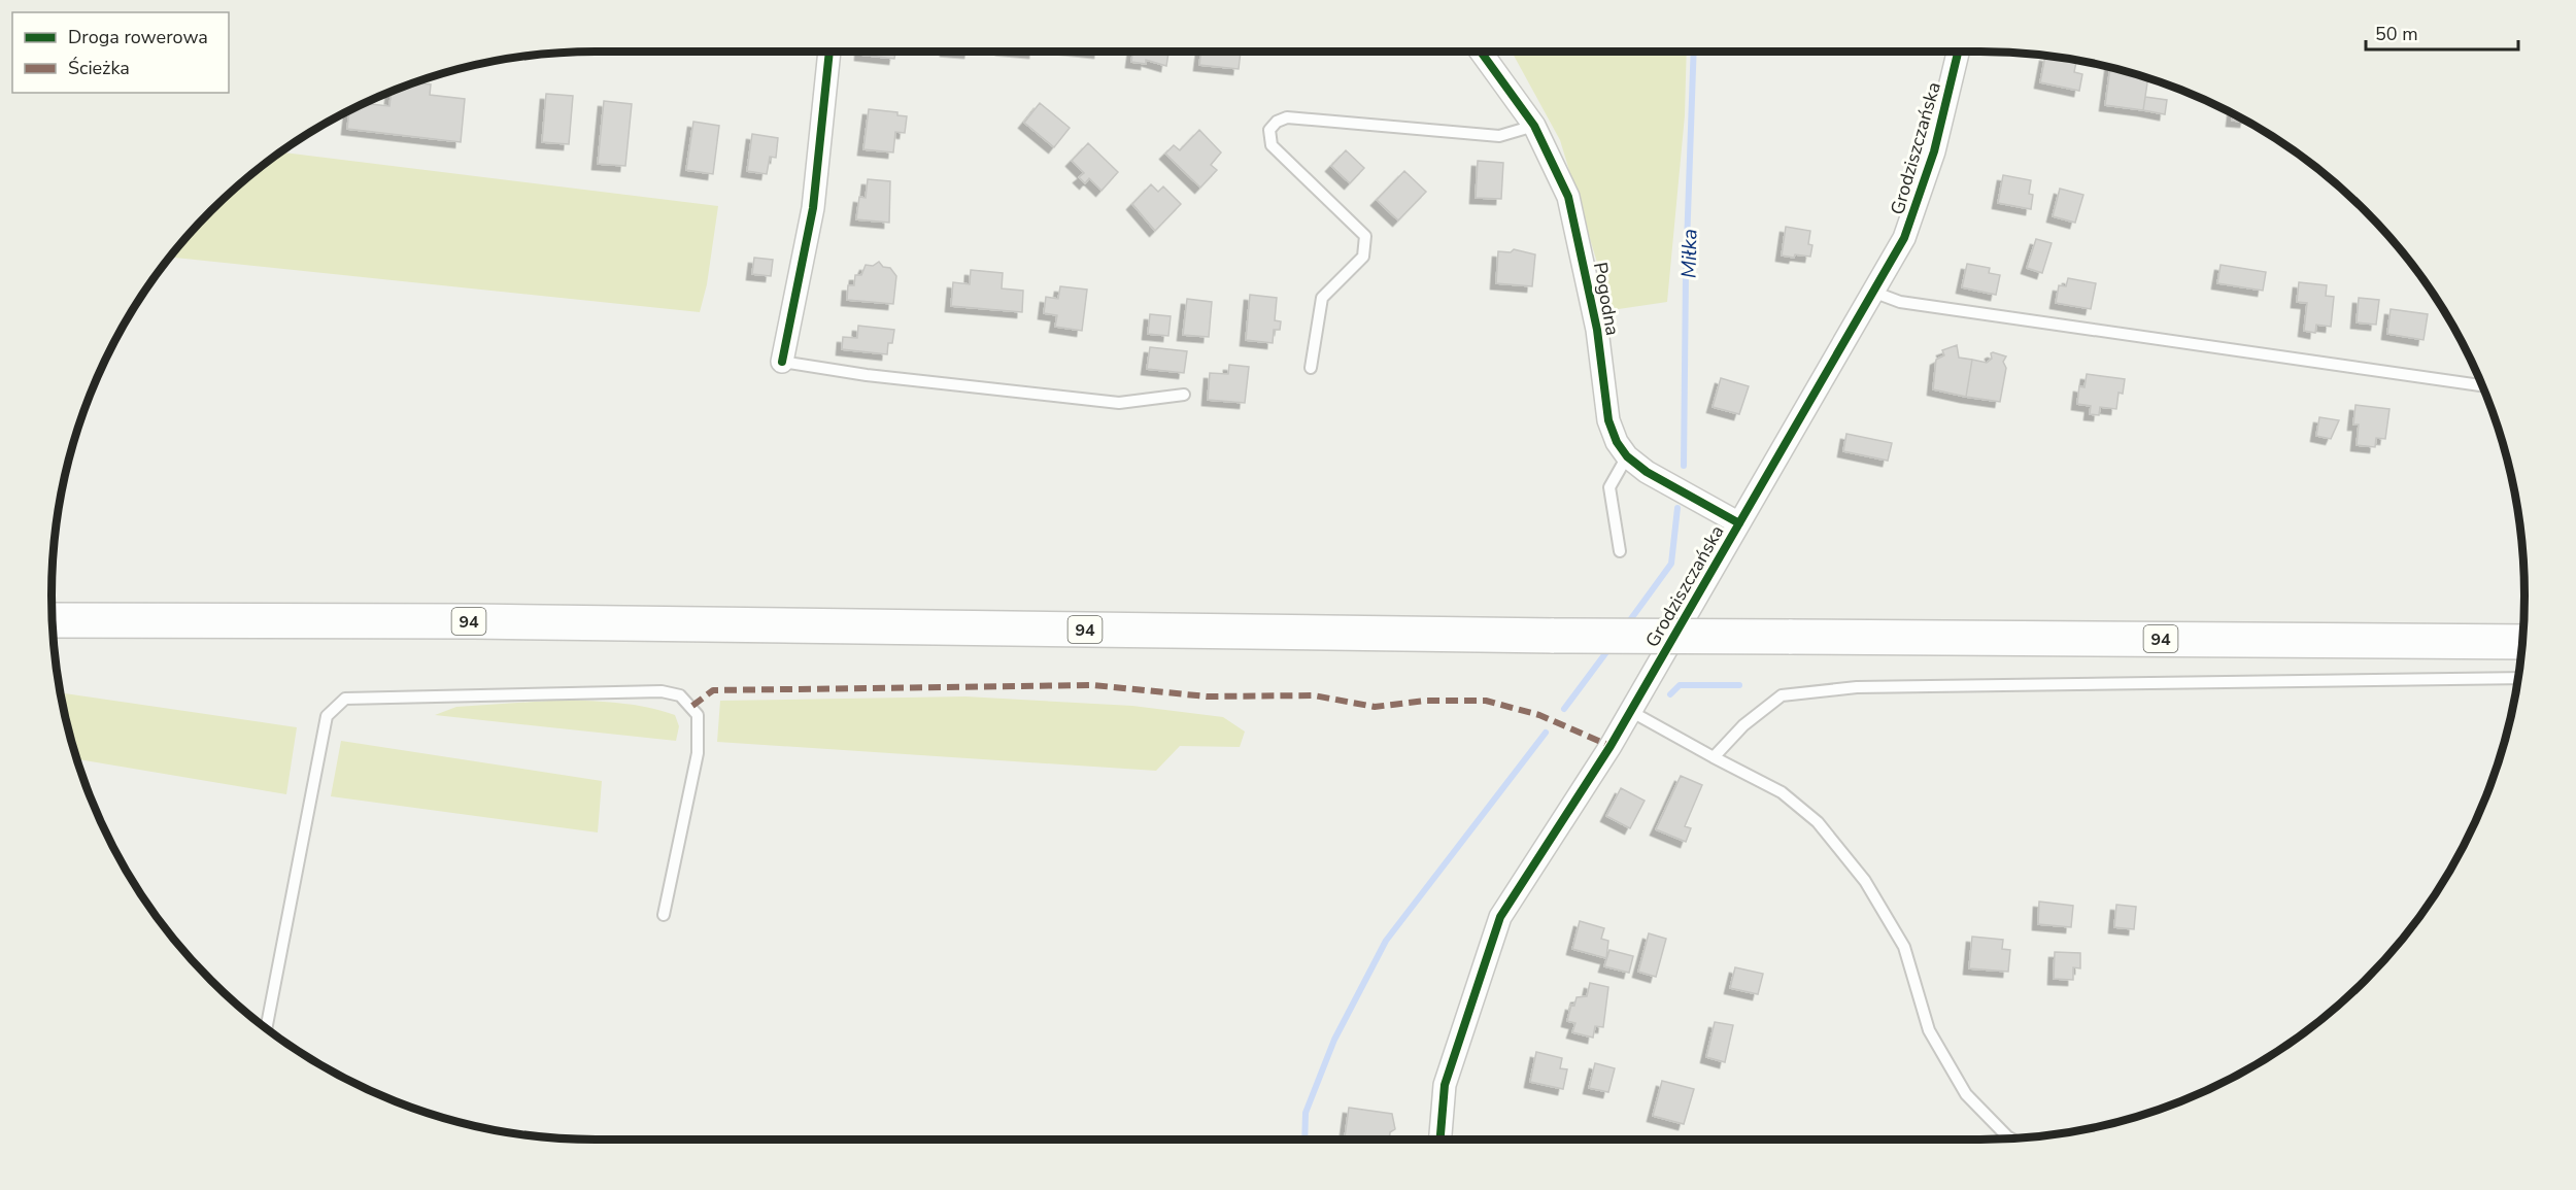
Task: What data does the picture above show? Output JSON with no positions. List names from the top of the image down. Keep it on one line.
{"streets":{"main road":["94"],"street":["Grodziszczańska","Pogodna"]},"crossings":[["Grodziszczańska","Pogodna"]],"water":["Miłka"],"legend":["Droga rowerowa","Ścieżka"],"scale_bar":"50 m"}
